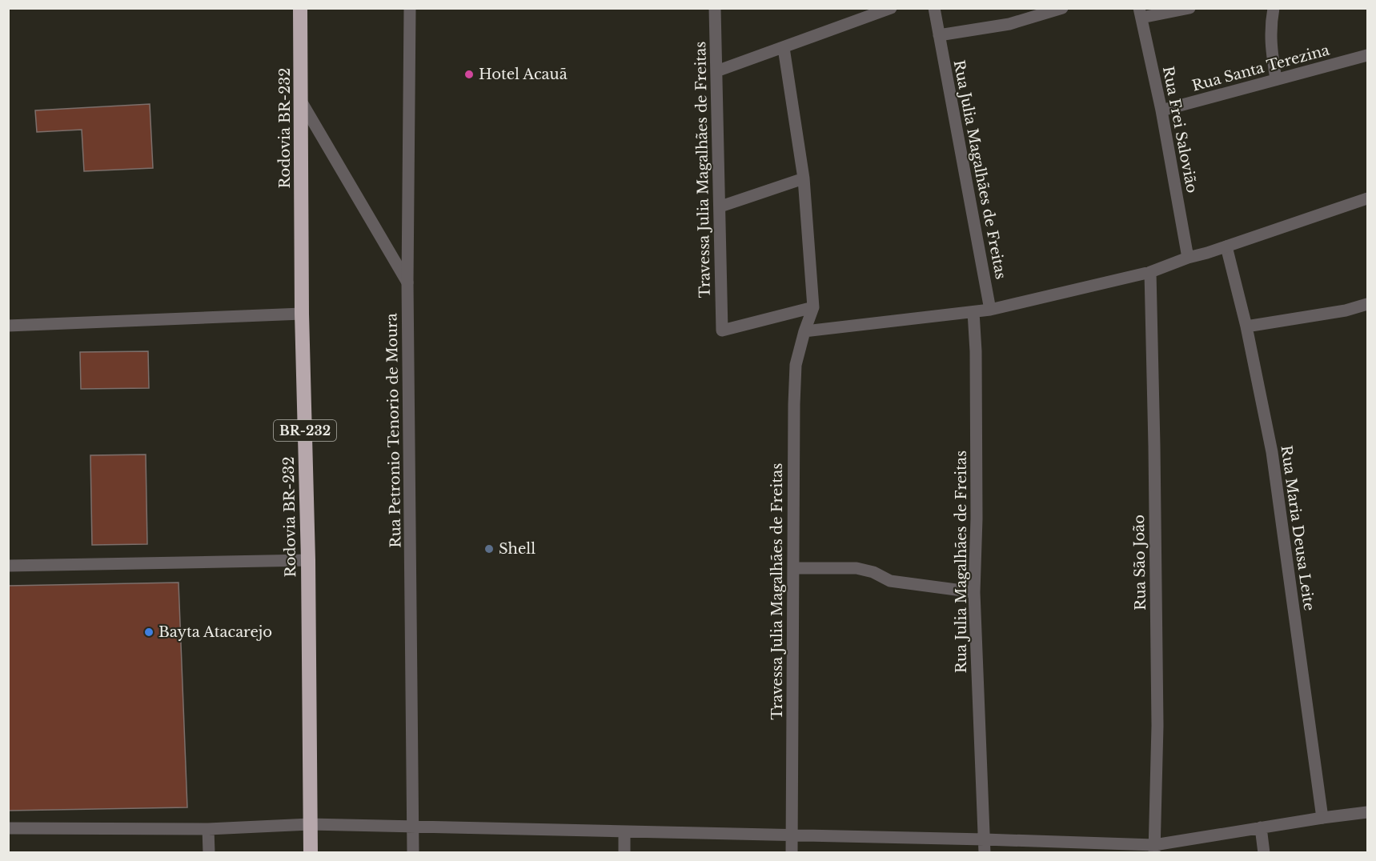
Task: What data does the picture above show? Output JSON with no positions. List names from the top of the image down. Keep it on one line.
{"streets":{"highway":["Rodovia BR-232","BR-232"],"street":["Rua Santa Terezina","Rua Frei Salovião","Travessa Julia Magalhães de Freitas","Rua Julia Magalhães de Freitas","Rua Petronio Tenorio de Moura","Rua Maria Deusa Leite","Rua São João"]},"crossings":[["Rua Santa Terezina","Rua Frei Salovião"]],"places":["Hotel Acauã","Shell","Bayta Atacarejo"]}
